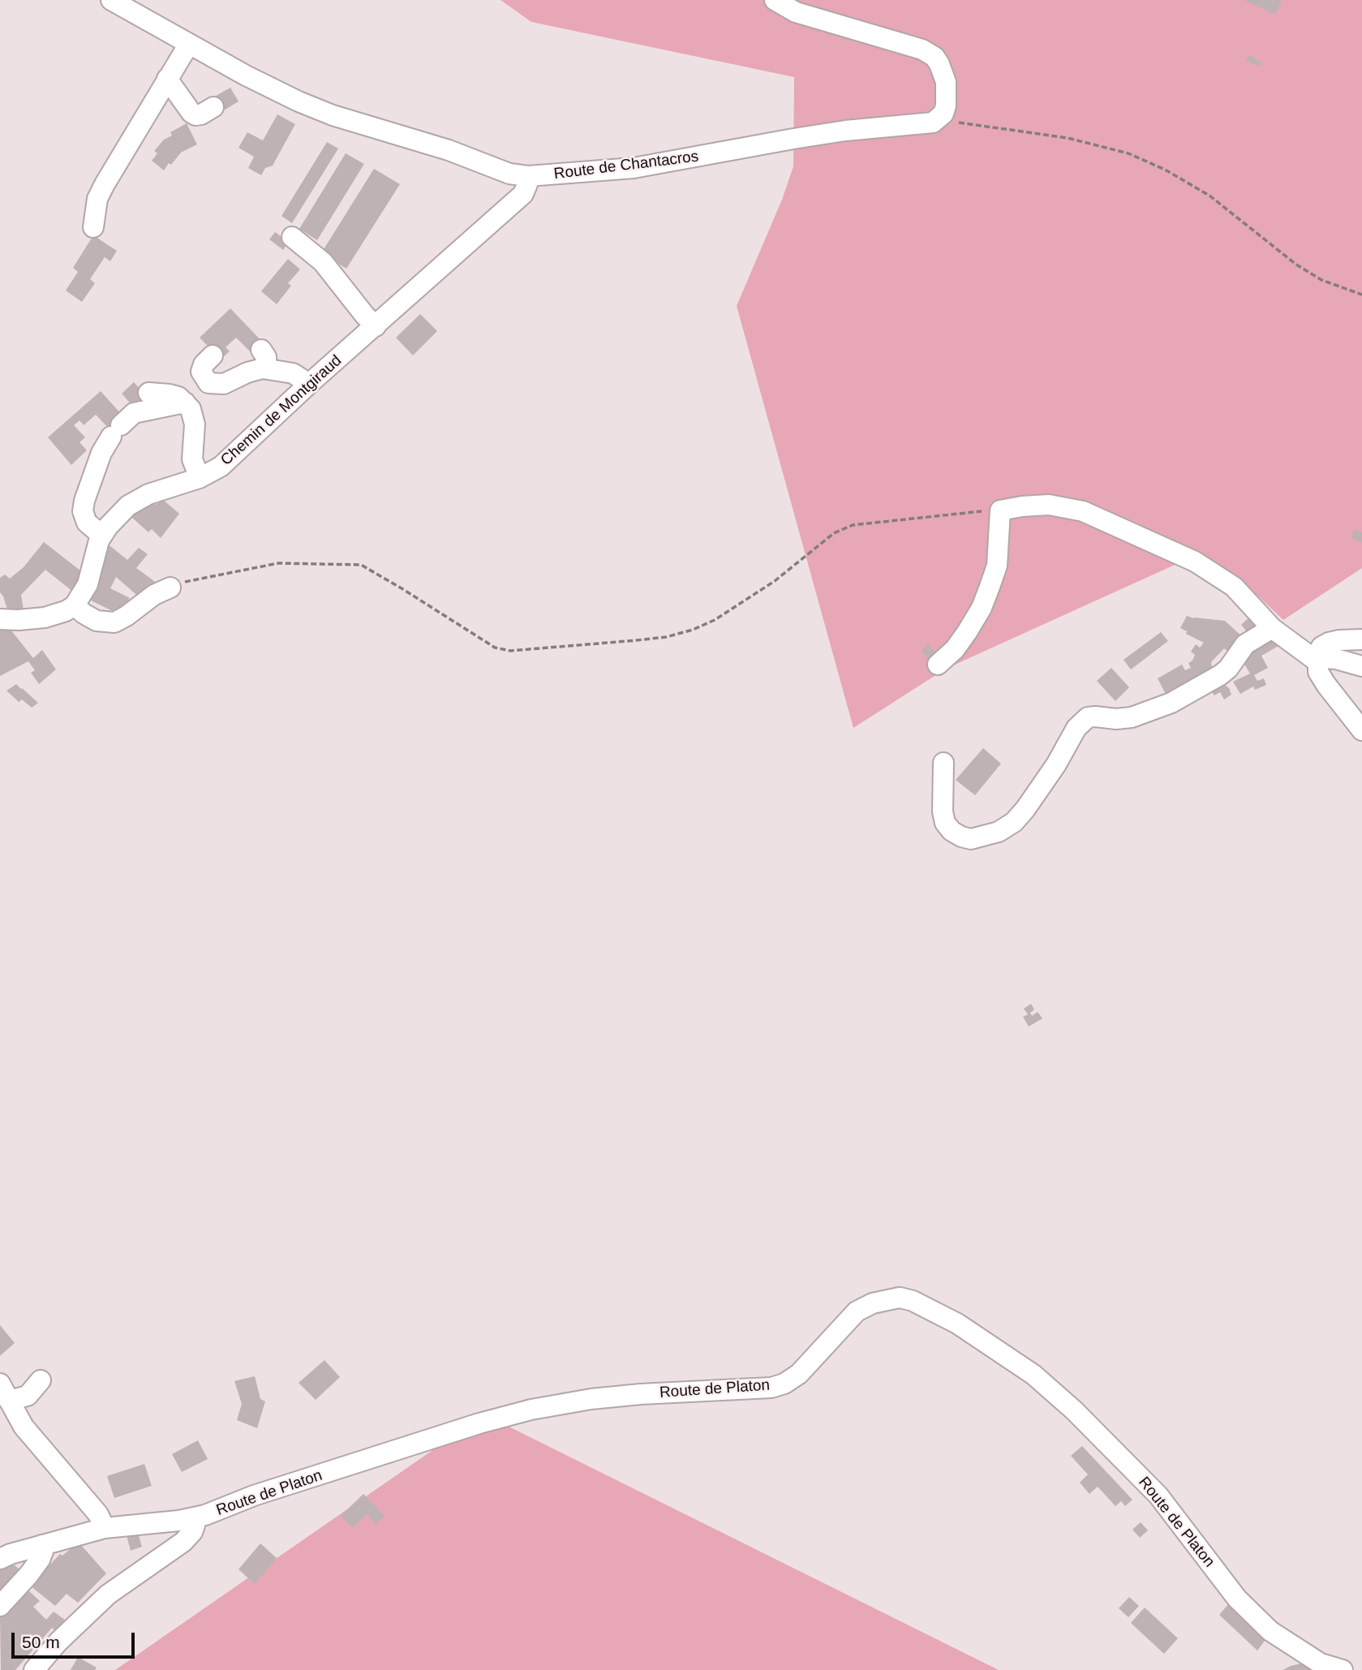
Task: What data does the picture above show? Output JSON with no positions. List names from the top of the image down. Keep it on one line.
{"streets":{"street":["Route de Chantacros","Chemin de Montgiraud","Route de Platon"]},"crossings":[["Route de Chantacros","Chemin de Montgiraud"]],"scale_bar":"50 m"}
